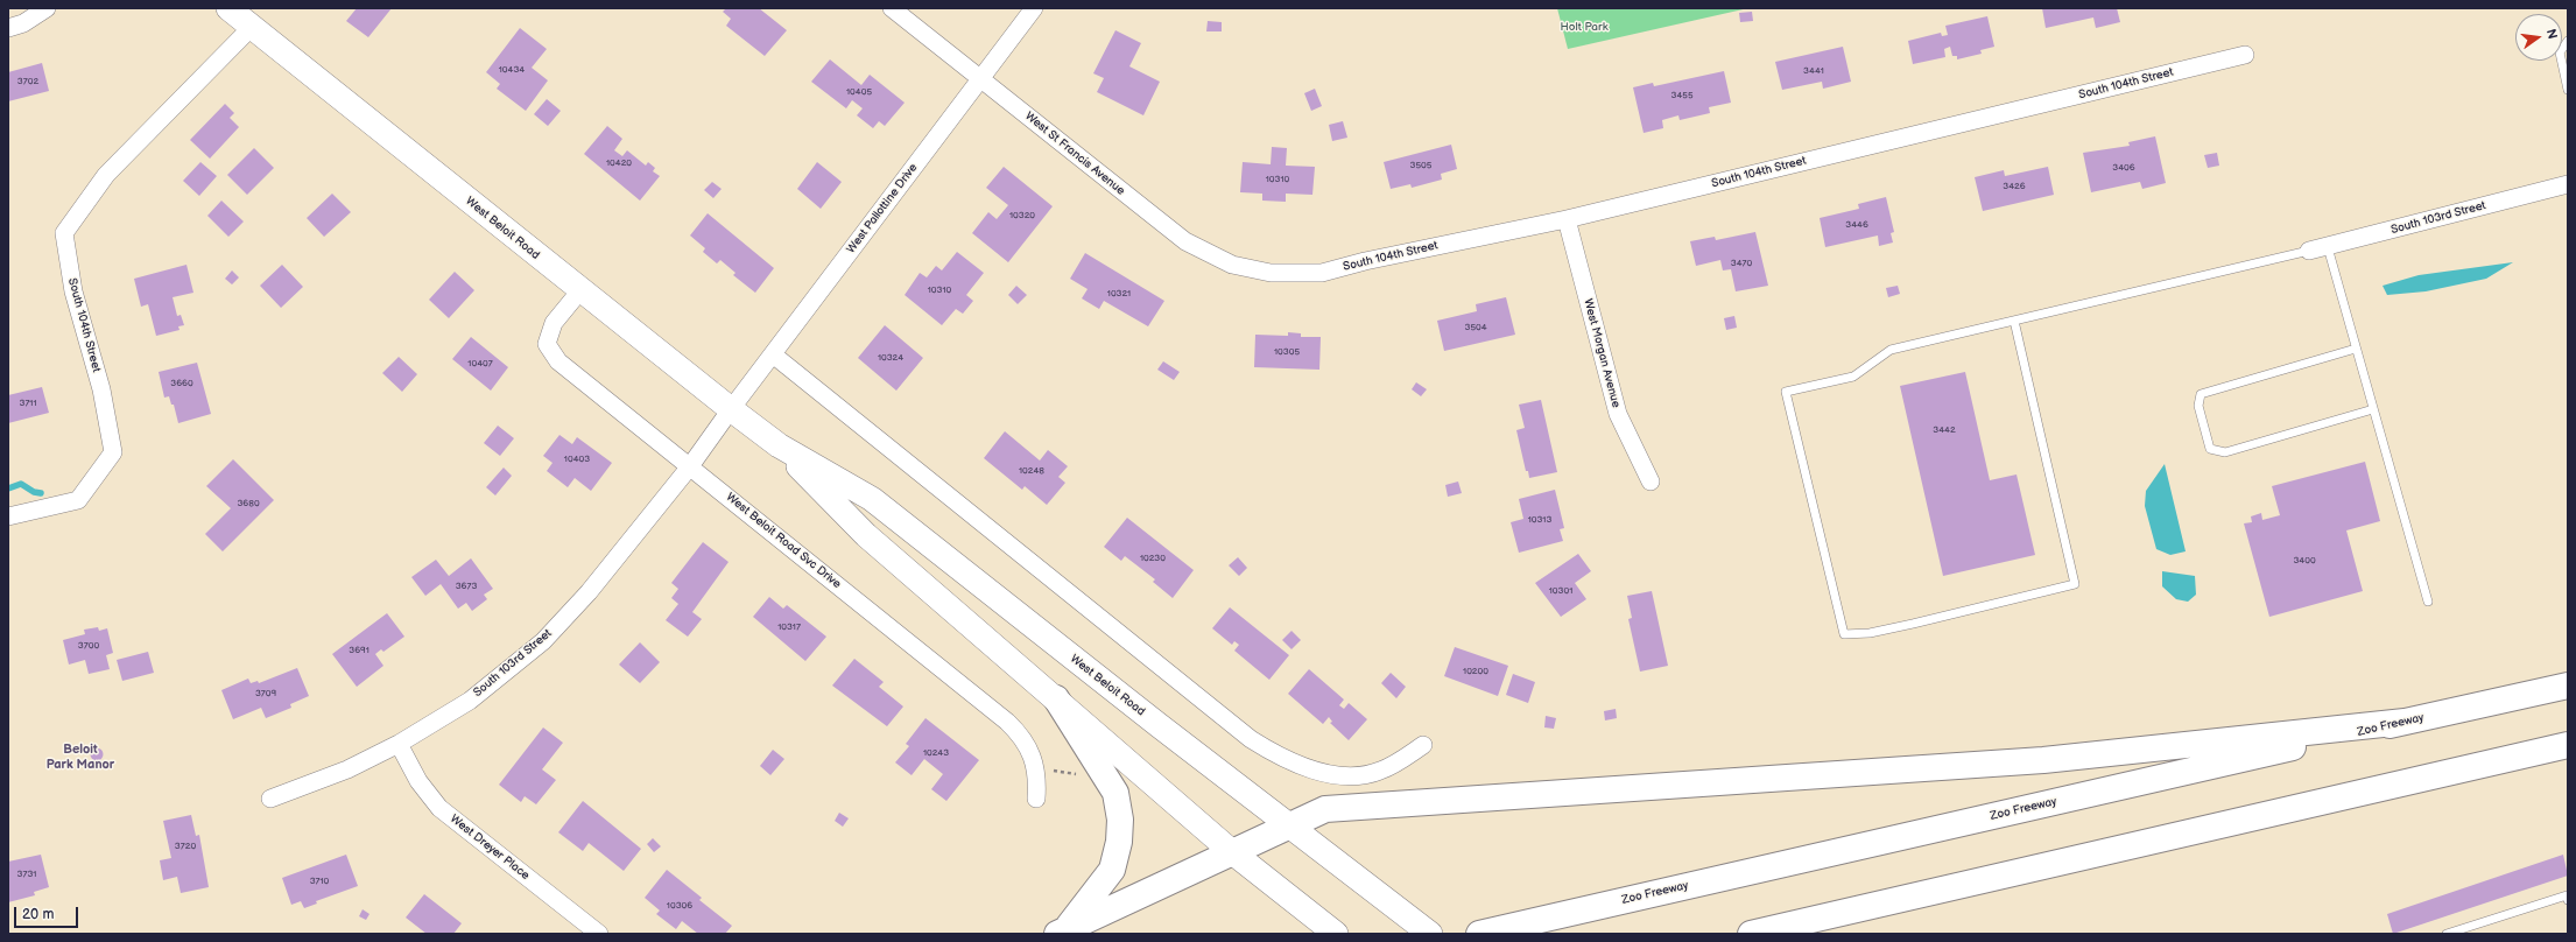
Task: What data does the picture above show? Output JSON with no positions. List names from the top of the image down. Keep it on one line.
{"streets":{"highway":["Zoo Freeway"],"main road":["West Beloit Road"],"street":["South 104th Street","West St Francis Avenue","West Pallottine Drive","South 103rd Street","West Morgan Avenue","West Beloit Road Svc Drive","West Dreyer Place"]},"crossings":[["South 104th Street","West St Francis Avenue"],["South 104th Street","West Beloit Road"],["South 104th Street","West Morgan Avenue"],["West St Francis Avenue","West Pallottine Drive"],["West Pallottine Drive","South 103rd Street"],["West Pallottine Drive","West Beloit Road"],["South 103rd Street","West Beloit Road"],["South 103rd Street","West Beloit Road Svc Drive"],["South 103rd Street","West Dreyer Place"],["West Beloit Road","West Beloit Road Svc Drive"]],"districts":["Beloit Park Manor"],"parks":["Holt Park"],"house_numbers":["10434","3441","3702","10405","3455","10420","3505","3406","10310","3426","10320","3446","3470","10310","10321","3504","10305","10324","10407","3660","3711","3442","10403","10248","3680","10313","10230","3400","3673","10301","10317","3700","3691","10200","3709","10243","3720","3731","3710","10306"],"scale_bar":"20 m","north":"right"}
